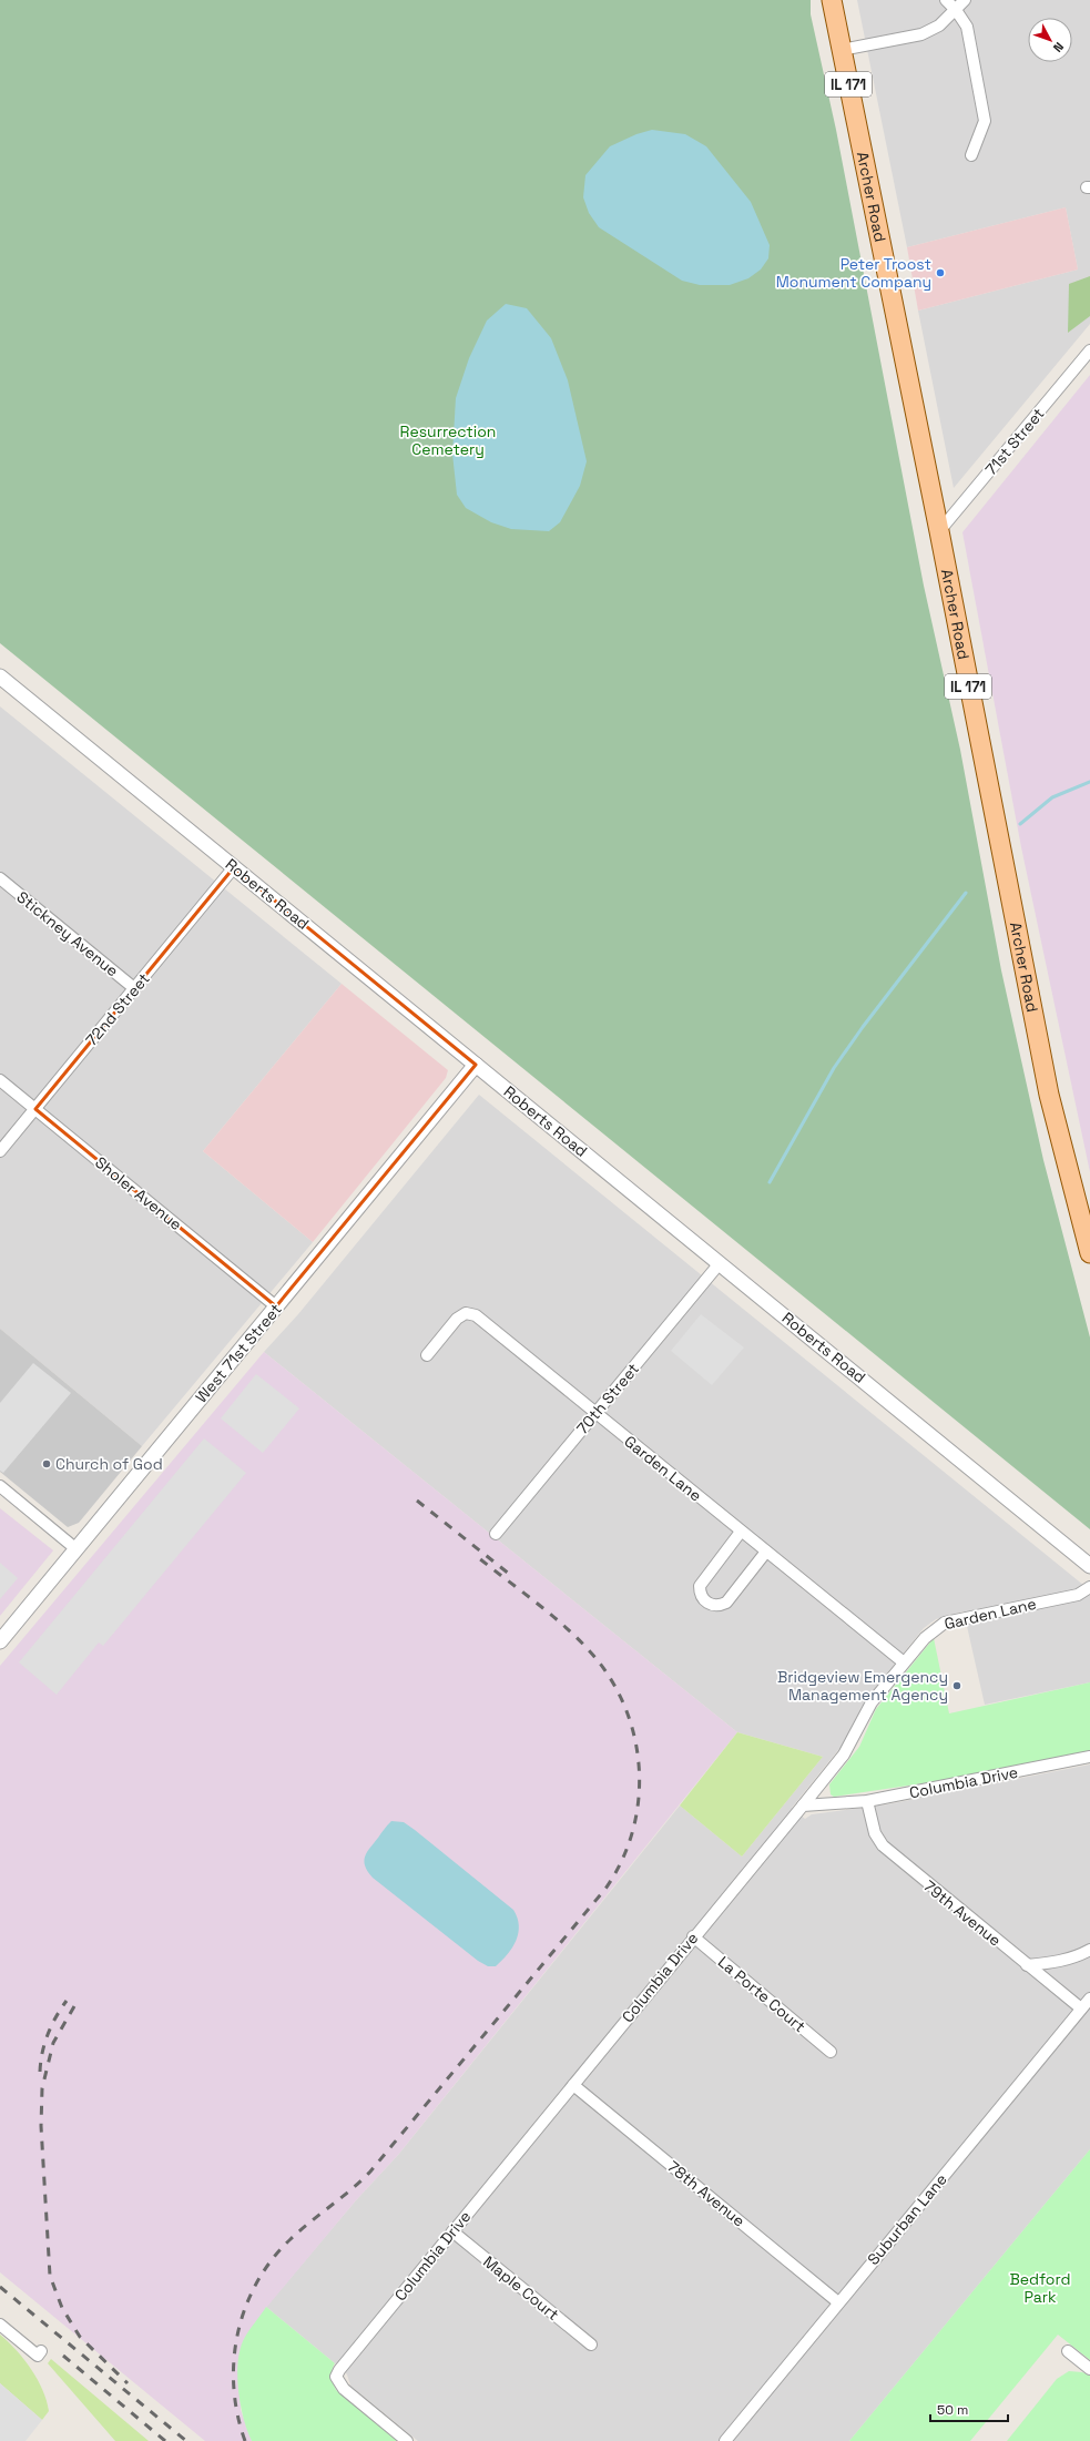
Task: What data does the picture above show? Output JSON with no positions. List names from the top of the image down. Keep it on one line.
{"streets":{"main road":["IL 171","Archer Road"],"street":["71st Street","Roberts Road","Stickney Avenue","72nd Street","Sholer Avenue","West 71st Street","70th Street","Garden Lane","Columbia Drive","79th Avenue","La Porte Court","78th Avenue","Suburban Lane","Maple Court"]},"crossings":[["Archer Road","71st Street"],["Roberts Road","72nd Street"],["Roberts Road","West 71st Street"],["Roberts Road","70th Street"],["Stickney Avenue","72nd Street"],["72nd Street","Sholer Avenue"],["Sholer Avenue","West 71st Street"],["70th Street","Garden Lane"],["Garden Lane","Columbia Drive"],["Columbia Drive","79th Avenue"],["Columbia Drive","La Porte Court"],["Columbia Drive","78th Avenue"],["Columbia Drive","Maple Court"],["79th Avenue","Suburban Lane"],["78th Avenue","Suburban Lane"]],"parks":["Resurrection Cemetery","Bedford Park"],"places":["Peter Troost Monument Company","Church of God","Bridgeview Emergency Management Agency"],"scale_bar":"50 m","north":"bottom right"}
